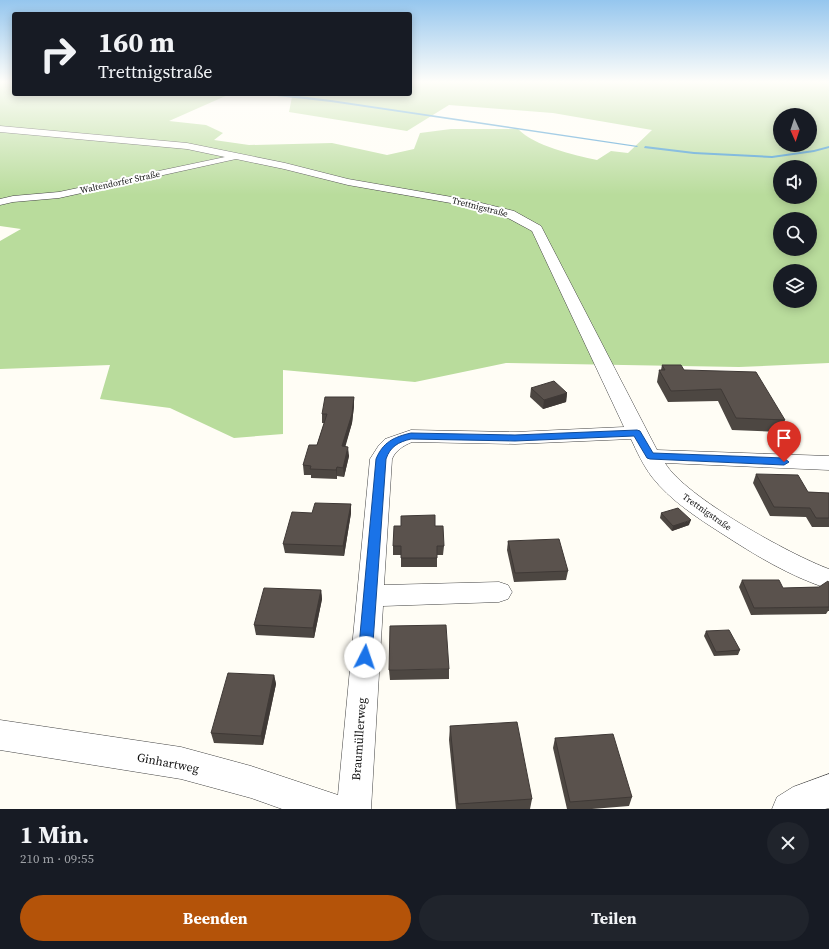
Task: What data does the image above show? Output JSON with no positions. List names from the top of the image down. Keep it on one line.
{"streets":{"street":["Waltendorfer Straße","Trettnigstraße","Braumüllerweg","Ginhartweg"]},"crossings":[["Waltendorfer Straße","Trettnigstraße"],["Trettnigstraße","Braumüllerweg"]],"north":"bottom","page":{"turn":["160 m","Trettnigstraße"],"heading":["1 Min.","210 m · 09:55"],"buttons":["Beenden","Teilen"]}}
